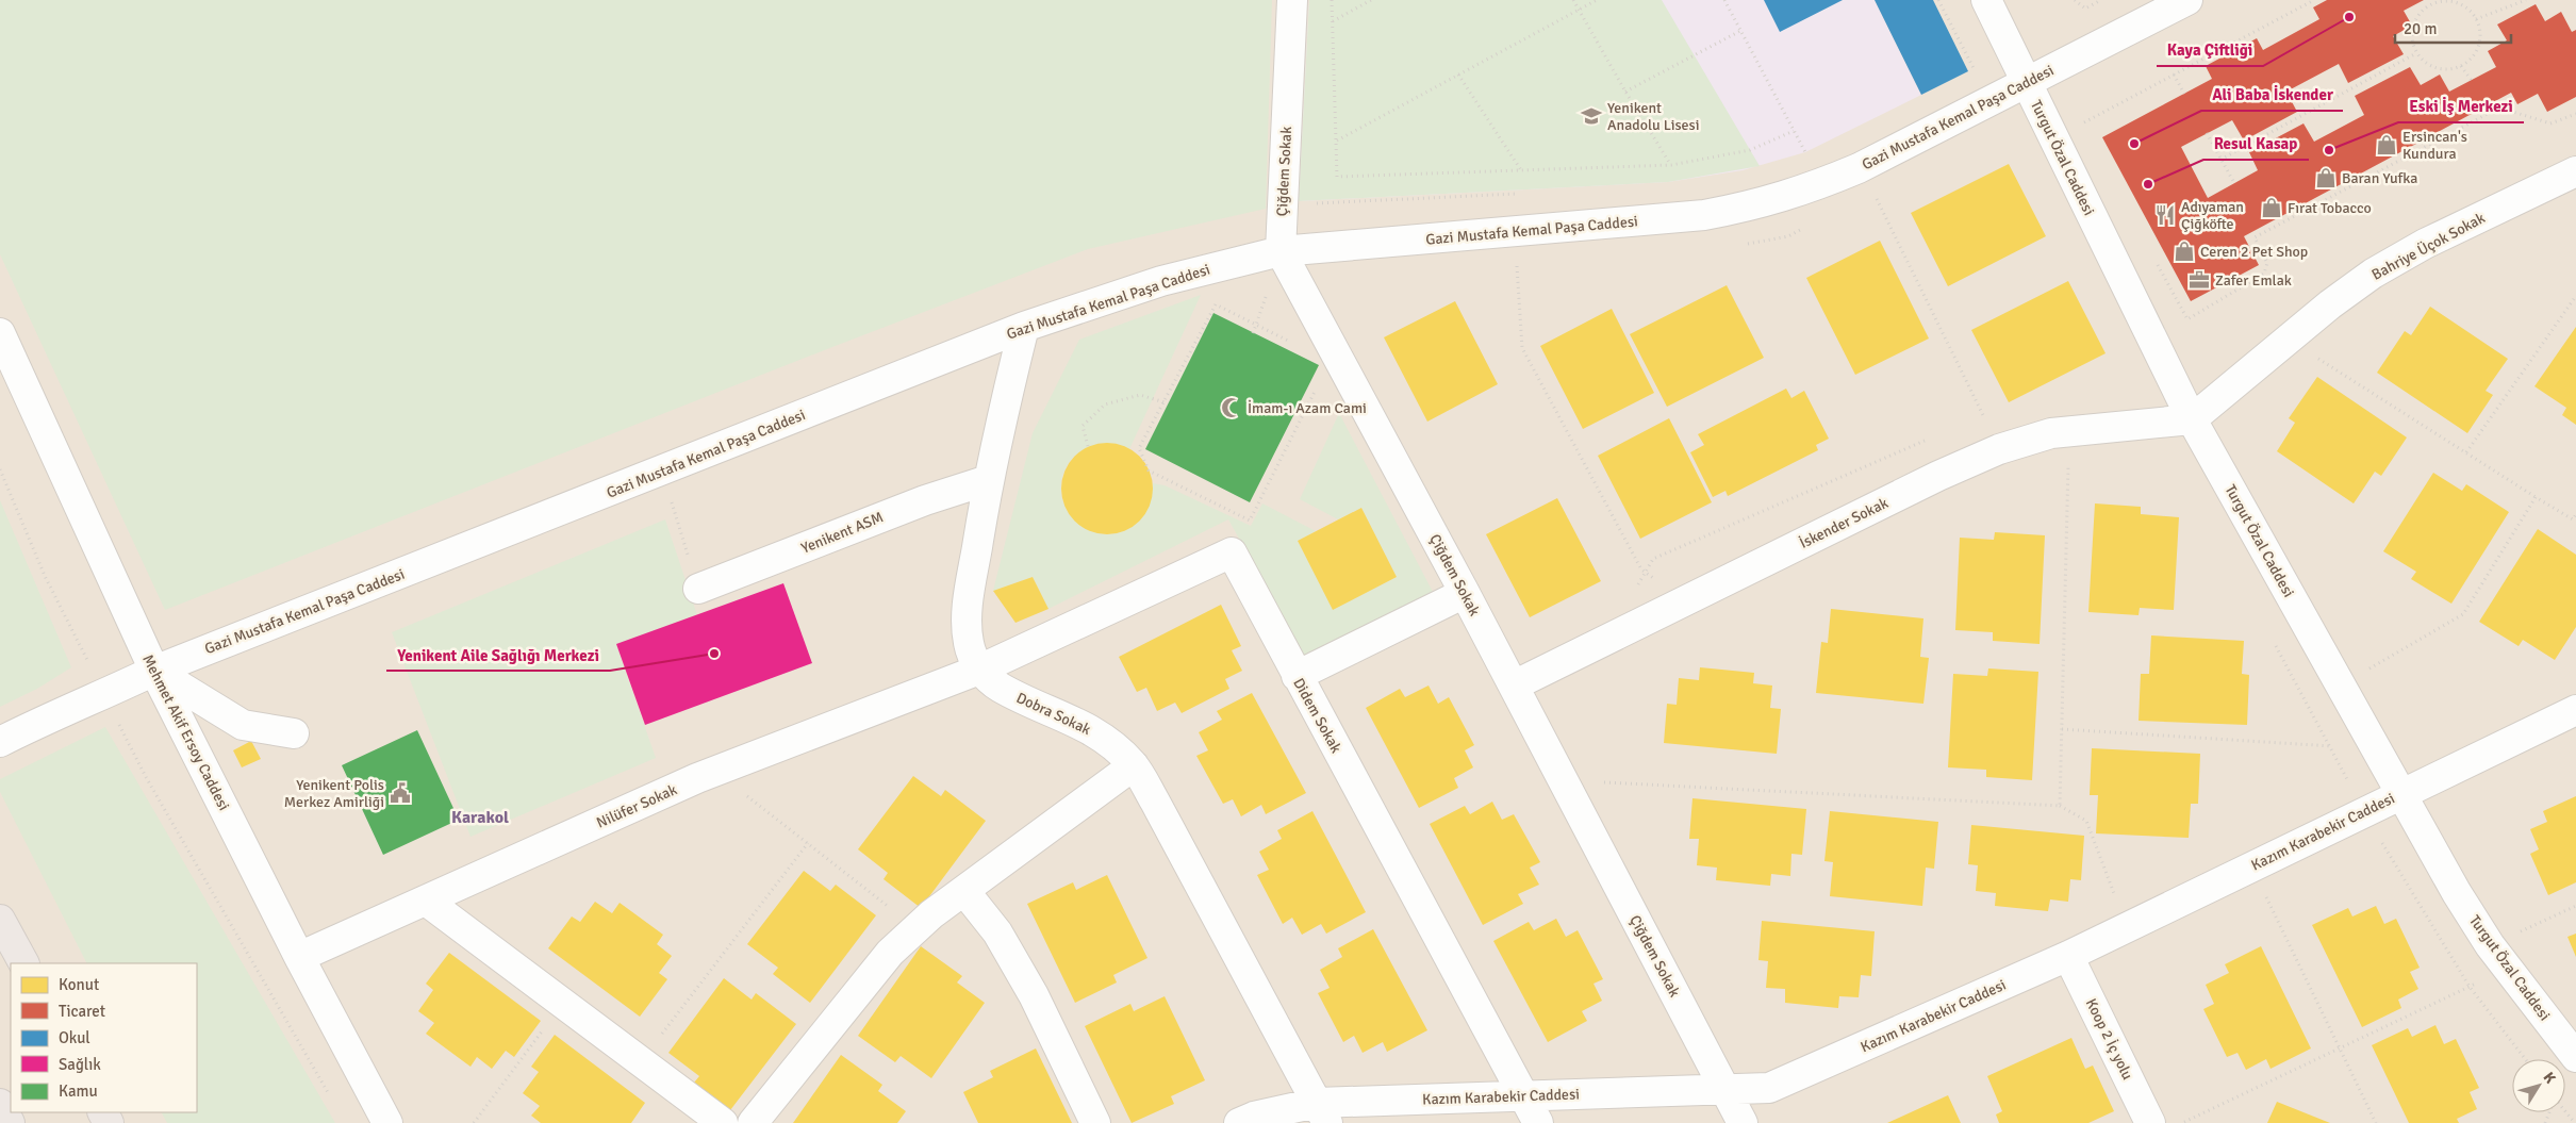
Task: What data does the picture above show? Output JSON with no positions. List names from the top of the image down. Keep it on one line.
{"streets":{"street":["Gazi Mustafa Kemal Paşa Caddesi","Turgut Özal Caddesi","Çiğdem Sokak","Bahriye Üçok Sokak","İskender Sokak","Yenikent ASM","Dobra Sokak","Didem Sokak","Mehmet Akif Ersoy Caddesi","Nilüfer Sokak","Kazım Karabekir Caddesi","Koop 2 İç yolu"]},"crossings":[["Gazi Mustafa Kemal Paşa Caddesi","Turgut Özal Caddesi"],["Gazi Mustafa Kemal Paşa Caddesi","Çiğdem Sokak"],["Gazi Mustafa Kemal Paşa Caddesi","Dobra Sokak"],["Gazi Mustafa Kemal Paşa Caddesi","Mehmet Akif Ersoy Caddesi"],["Turgut Özal Caddesi","Bahriye Üçok Sokak"],["Turgut Özal Caddesi","İskender Sokak"],["Turgut Özal Caddesi","Kazım Karabekir Caddesi"],["Çiğdem Sokak","İskender Sokak"],["Çiğdem Sokak","Kazım Karabekir Caddesi"],["Bahriye Üçok Sokak","İskender Sokak"],["Yenikent ASM","Dobra Sokak"],["Dobra Sokak","Didem Sokak"],["Dobra Sokak","Nilüfer Sokak"],["Dobra Sokak","Kazım Karabekir Caddesi"],["Didem Sokak","Nilüfer Sokak"],["Didem Sokak","Kazım Karabekir Caddesi"],["Mehmet Akif Ersoy Caddesi","Nilüfer Sokak"],["Kazım Karabekir Caddesi","Koop 2 İç yolu"]],"districts":["Karakol"],"places":{"other":["Kaya Çiftliği","Ali Baba İskender","Eski İş Merkezi","Resul Kasap","Yenikent Aile Sağlığı Merkezi"],"school or university":["Yenikent Anadolu Lisesi"],"shop":["Ersincan's Kundura","Baran Yufka","Fırat Tobacco","Ceren 2 Pet Shop"],"restaurant":["Adıyaman Çiğköfte"],"office":["Zafer Emlak"],"mosque":["İmam-ı Azam Cami"],"public building":["Yenikent Polis Merkez Amirliği"]},"legend":["Konut","Ticaret","Okul","Sağlık","Kamu"],"scale_bar":"20 m","north":"top right"}
